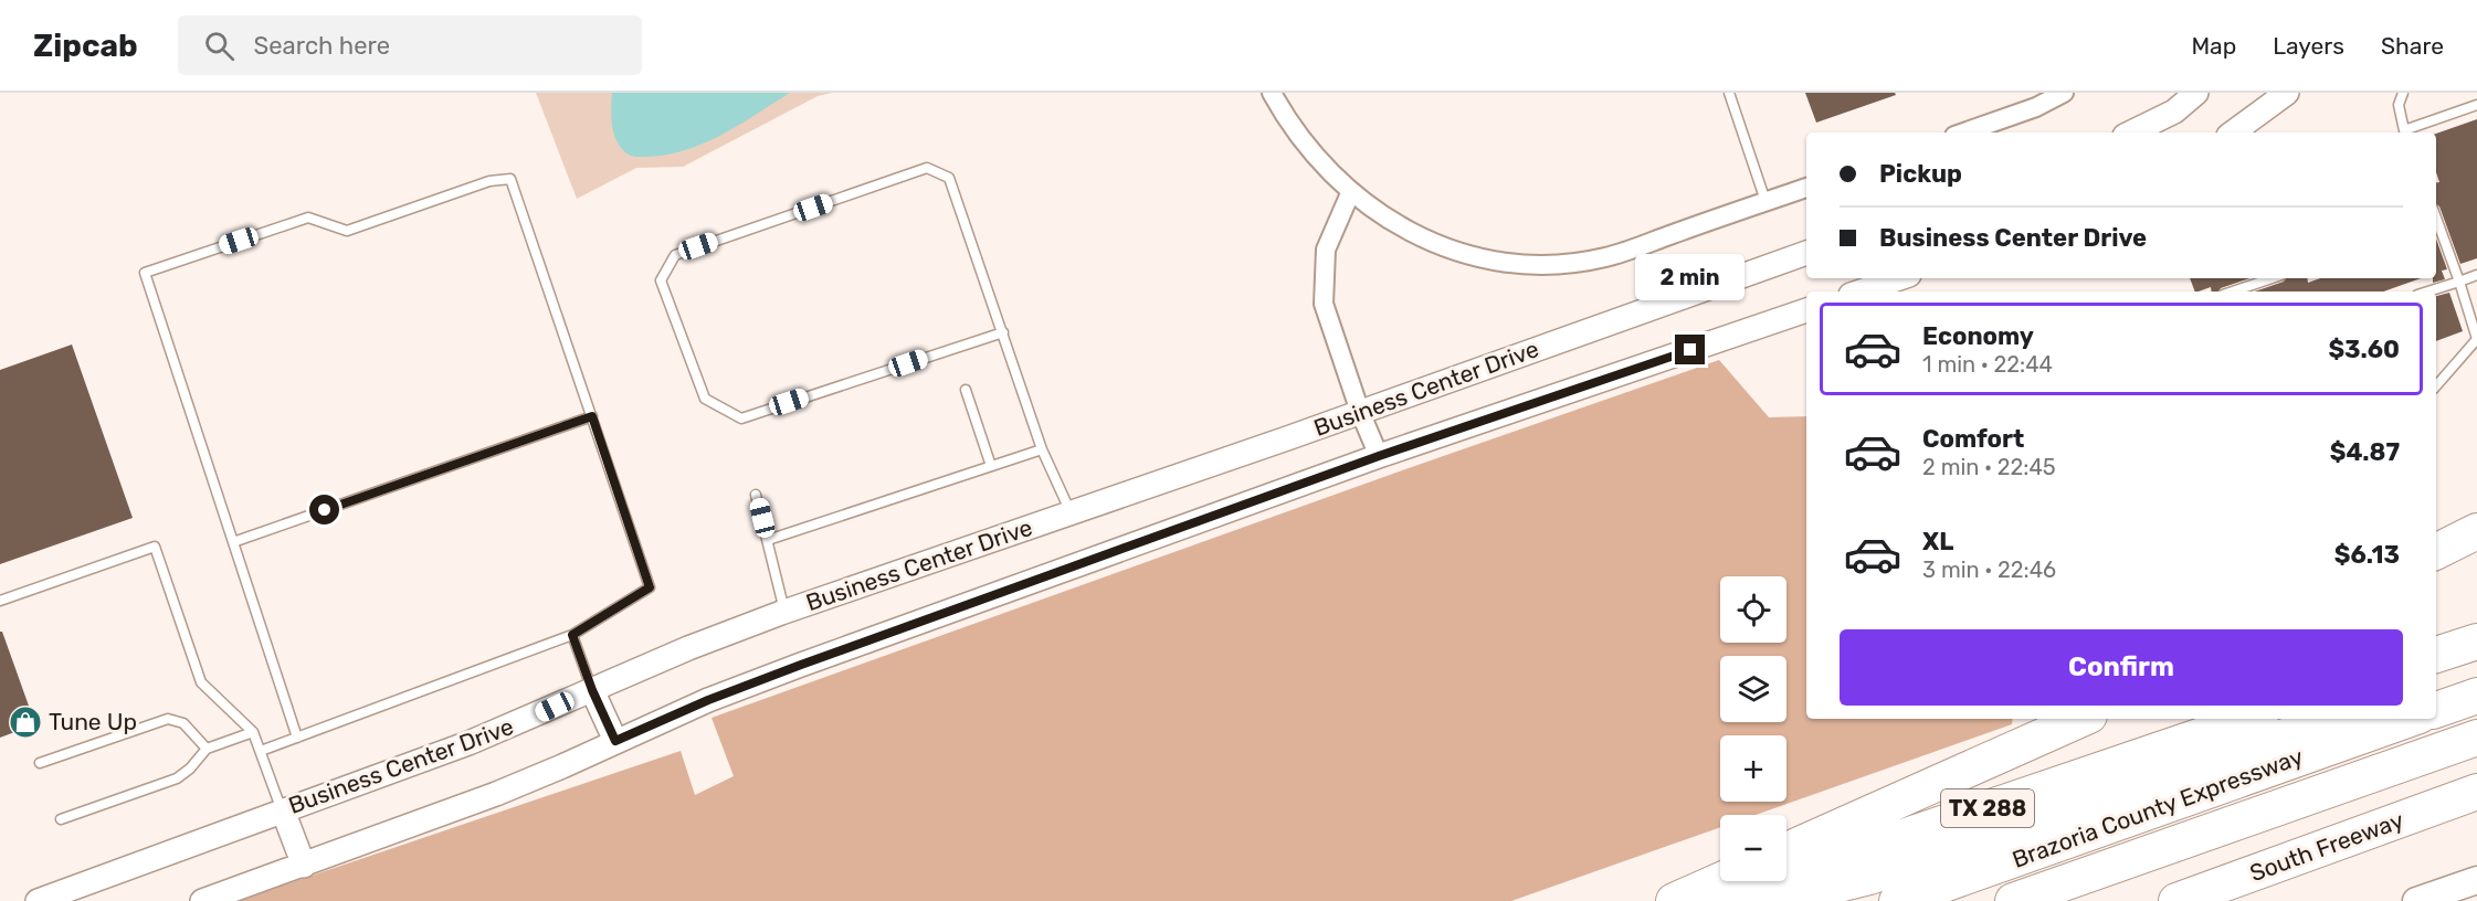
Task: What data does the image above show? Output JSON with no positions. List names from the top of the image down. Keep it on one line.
{"streets":{"highway":["TX 288","Brazoria County Expressway","South Freeway"],"street":["Business Center Drive"]},"places":{"shop":["Tune Up"]},"page":{"header":"Zipcab","search":"Search here","nav":["Map","Layers","Share"],"banner":["Pickup","Business Center Drive"],"bubble":"2 min","list":[{"name":"Economy","note":"1 min · 22:44","value":"$3.60"},{"name":"Comfort","note":"2 min · 22:45","value":"$4.87"},{"name":"XL","note":"3 min · 22:46","value":"$6.13"}],"map_buttons":["+","−"],"buttons":"Confirm"}}
